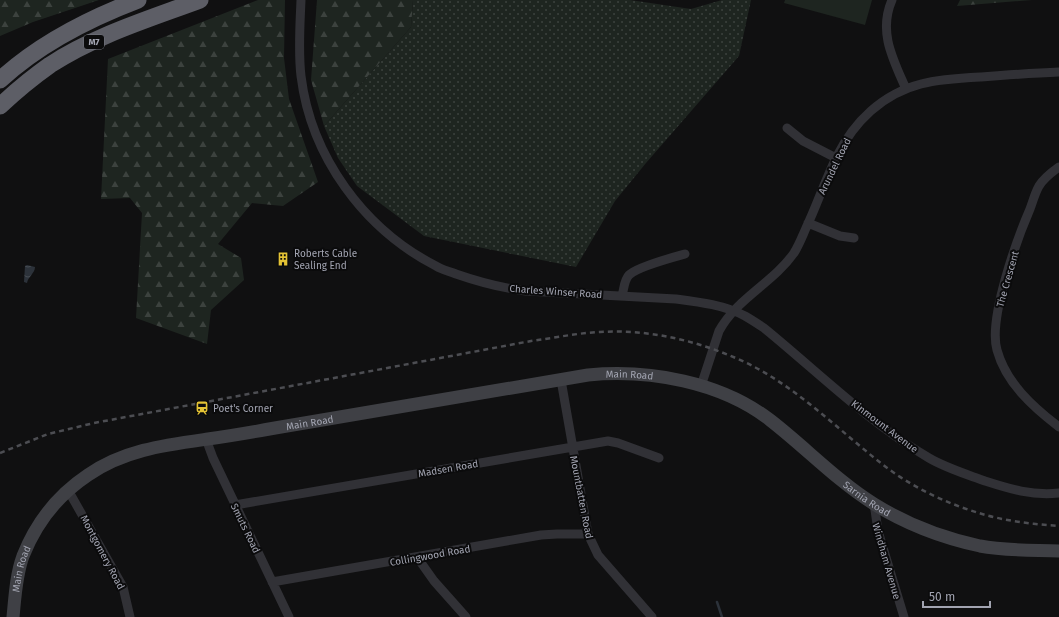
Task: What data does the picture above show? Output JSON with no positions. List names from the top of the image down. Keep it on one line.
{"streets":{"highway":["M7"],"main road":["Main Road","Sarnia Road"],"street":["Arundel Road","The Crescent","Charles Winser Road","Kinmount Avenue","Madsen Road","Mountbatten Road","Smuts Road","Montgomery Road","Collingwood Road","Windham Avenue"]},"crossings":[["Arundel Road","Charles Winser Road"],["Arundel Road","Main Road"],["Arundel Road","Kinmount Avenue"],["Arundel Road","Sarnia Road"],["Charles Winser Road","Kinmount Avenue"],["Main Road","Mountbatten Road"],["Main Road","Sarnia Road"],["Main Road","Smuts Road"],["Main Road","Montgomery Road"],["Madsen Road","Mountbatten Road"],["Madsen Road","Smuts Road"],["Mountbatten Road","Collingwood Road"],["Sarnia Road","Windham Avenue"],["Smuts Road","Collingwood Road"]],"places":{"building":["Roberts Cable Sealing End"],"station":["Poet's Corner"]},"scale_bar":"50 m"}
